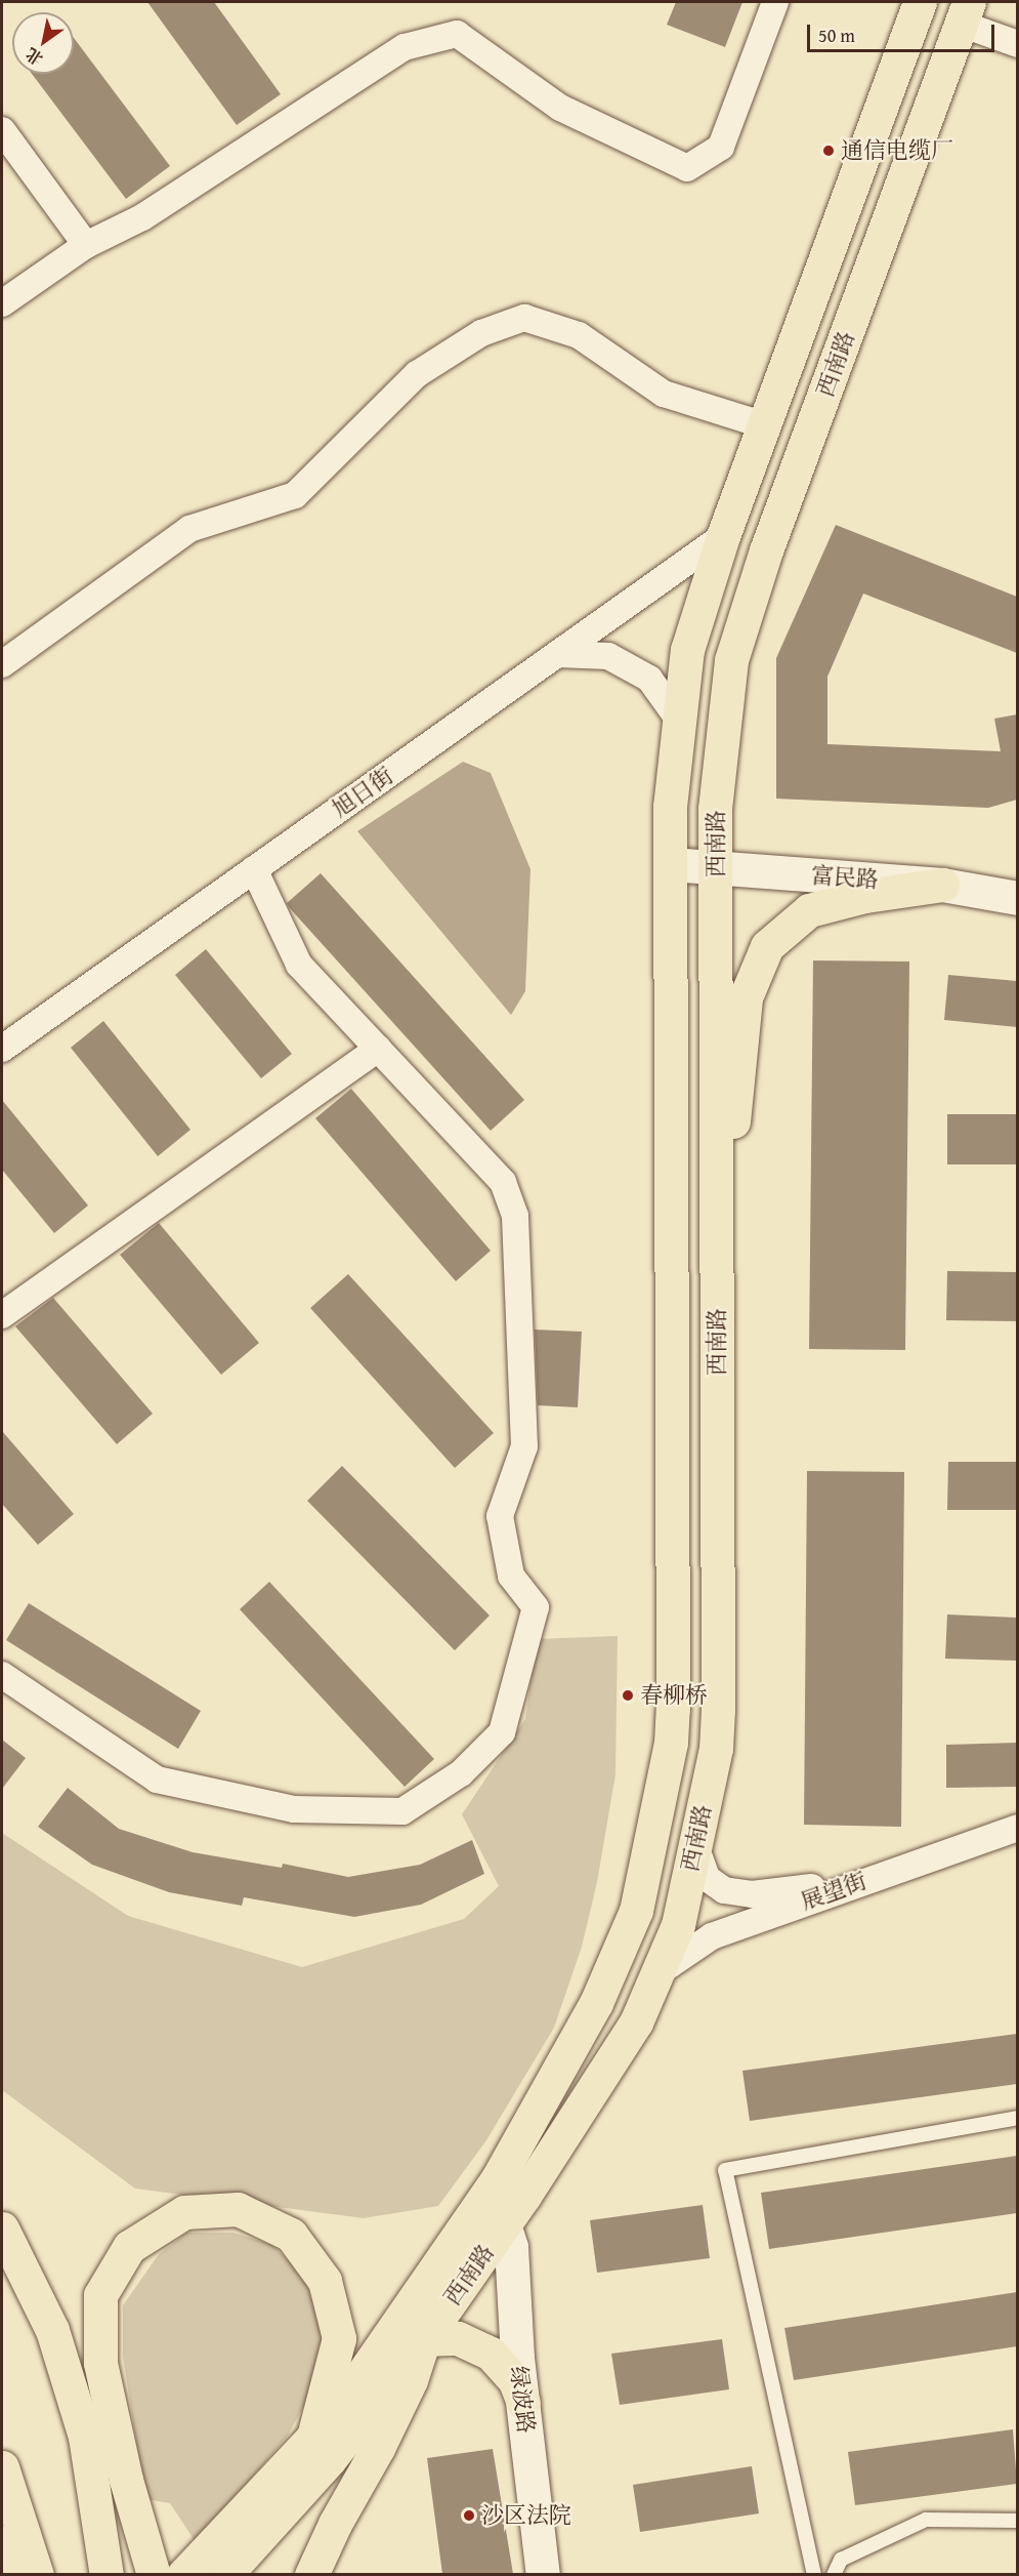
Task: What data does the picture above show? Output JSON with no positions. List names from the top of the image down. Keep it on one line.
{"streets":{"main road":["西南路"],"street":["旭日街","富民路","展望街","绿波路"]},"crossings":[["西南路","旭日街"],["西南路","富民路"],["西南路","展望街"],["西南路","绿波路"]],"places":["通信电缆厂","春柳桥","沙区法院"],"scale_bar":"50 m","north":"bottom left"}
